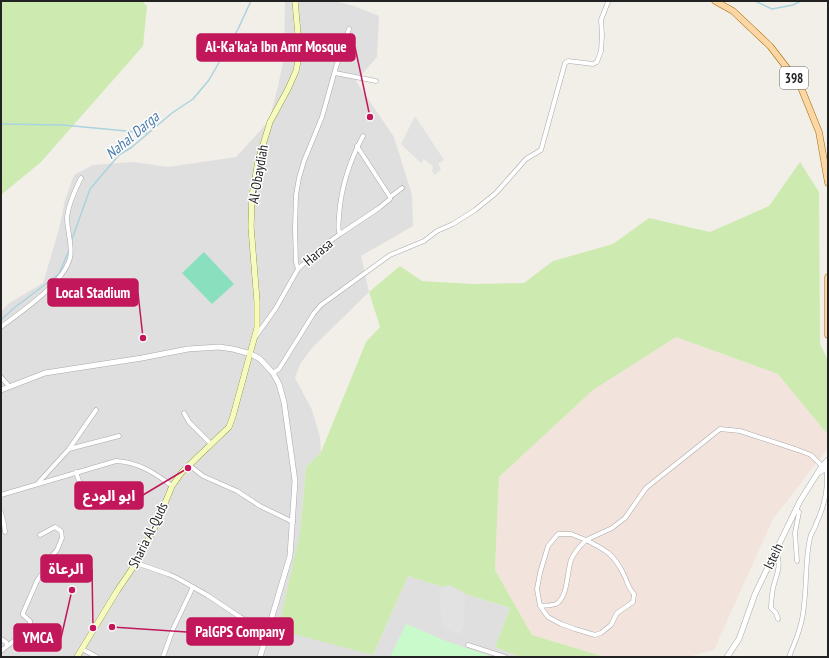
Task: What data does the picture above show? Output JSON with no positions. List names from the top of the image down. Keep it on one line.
{"streets":{"main road":["398","Al-Obaydiah","Sharia Al-Quds"],"street":["Harasa","Isteih"]},"crossings":[["Al-Obaydiah","Harasa"],["Al-Obaydiah","Sharia Al-Quds"]],"water":["Nahal Darga"],"places":["Al-Ka'ka'a Ibn Amr Mosque","Local Stadium","ابو الودع","YMCA","PalGPS Company","الرعاة"]}
